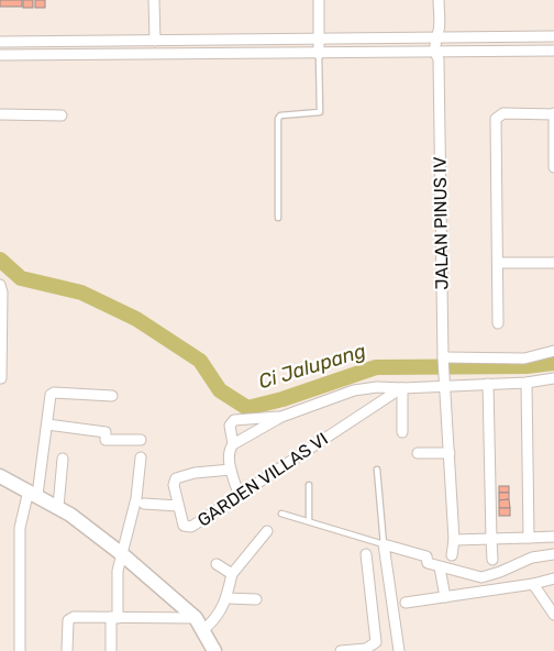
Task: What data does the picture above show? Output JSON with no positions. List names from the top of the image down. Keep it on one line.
{"streets":{"street":["JALAN PINUS IV","GARDEN VILLAS VI"]},"water":["Ci Jalupang"]}
